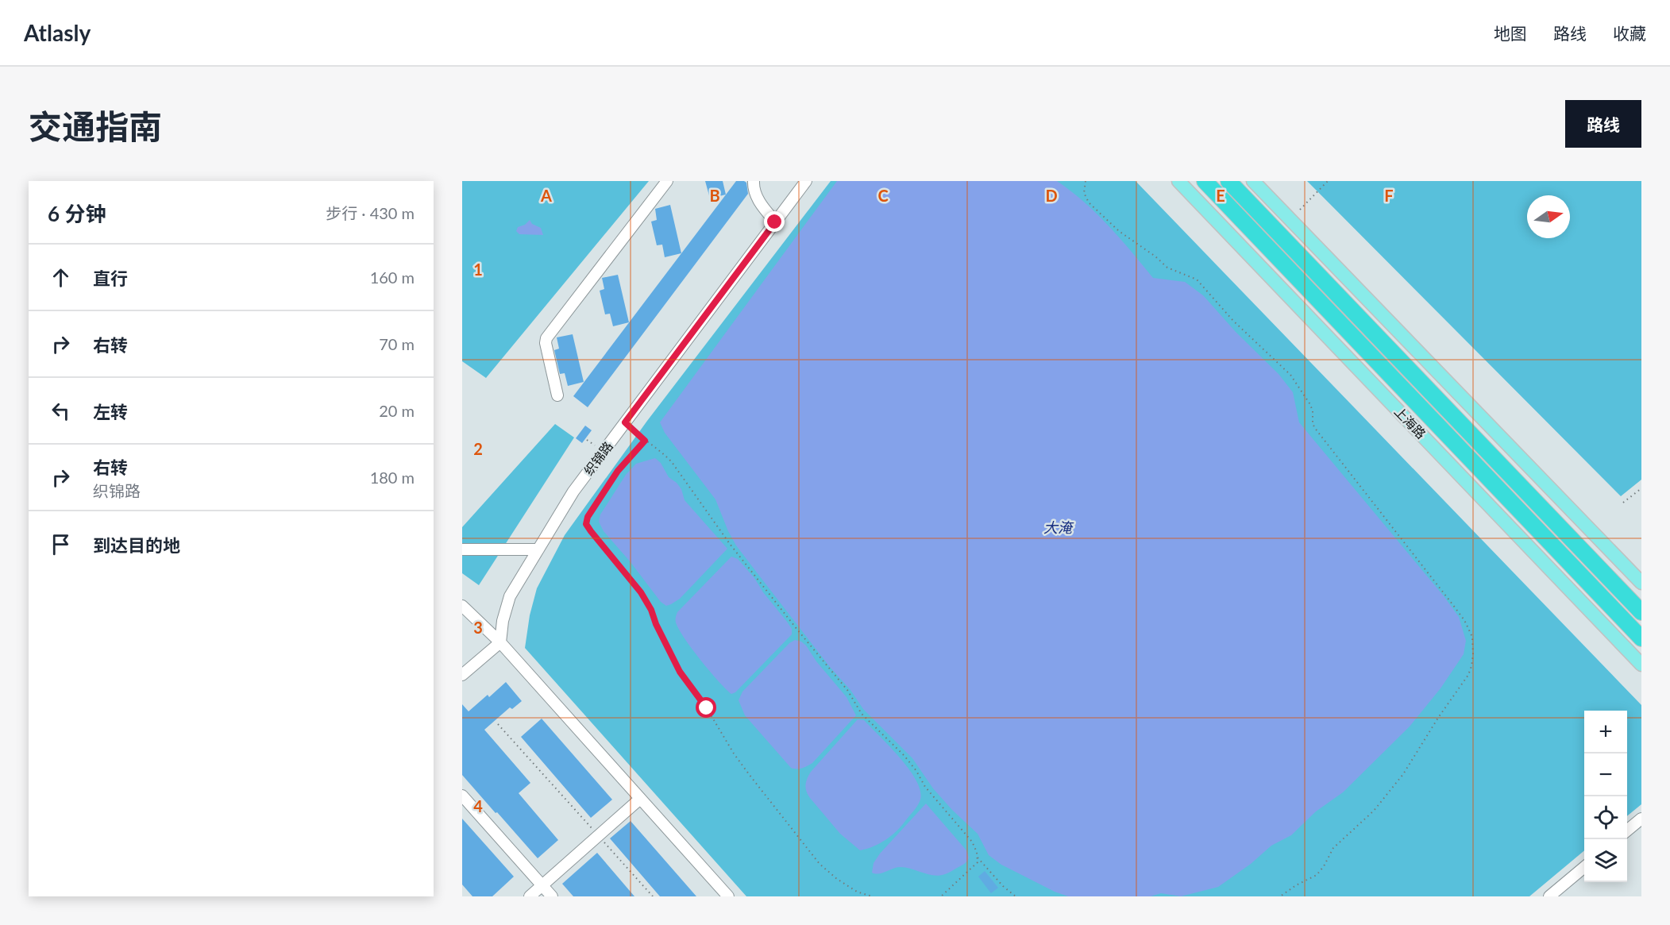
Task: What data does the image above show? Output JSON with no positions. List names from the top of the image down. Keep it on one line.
{"streets":{"highway":["上海路"],"street":["织锦路"]},"water":["大淹"],"north":"right","page":{"header":"Atlasly","nav":["地图","路线","收藏"],"title":"交通指南","buttons":"路线","heading":["6 分钟","步行 · 430 m"],"list":[["直行","160 m"],["右转","70 m"],["左转","20 m"],["右转","织锦路","180 m"],"到达目的地"],"map_buttons":["+","−"]},"grid":{"columns":["A","B","C","D","E","F"],"rows":["1","2","3","4"]}}
